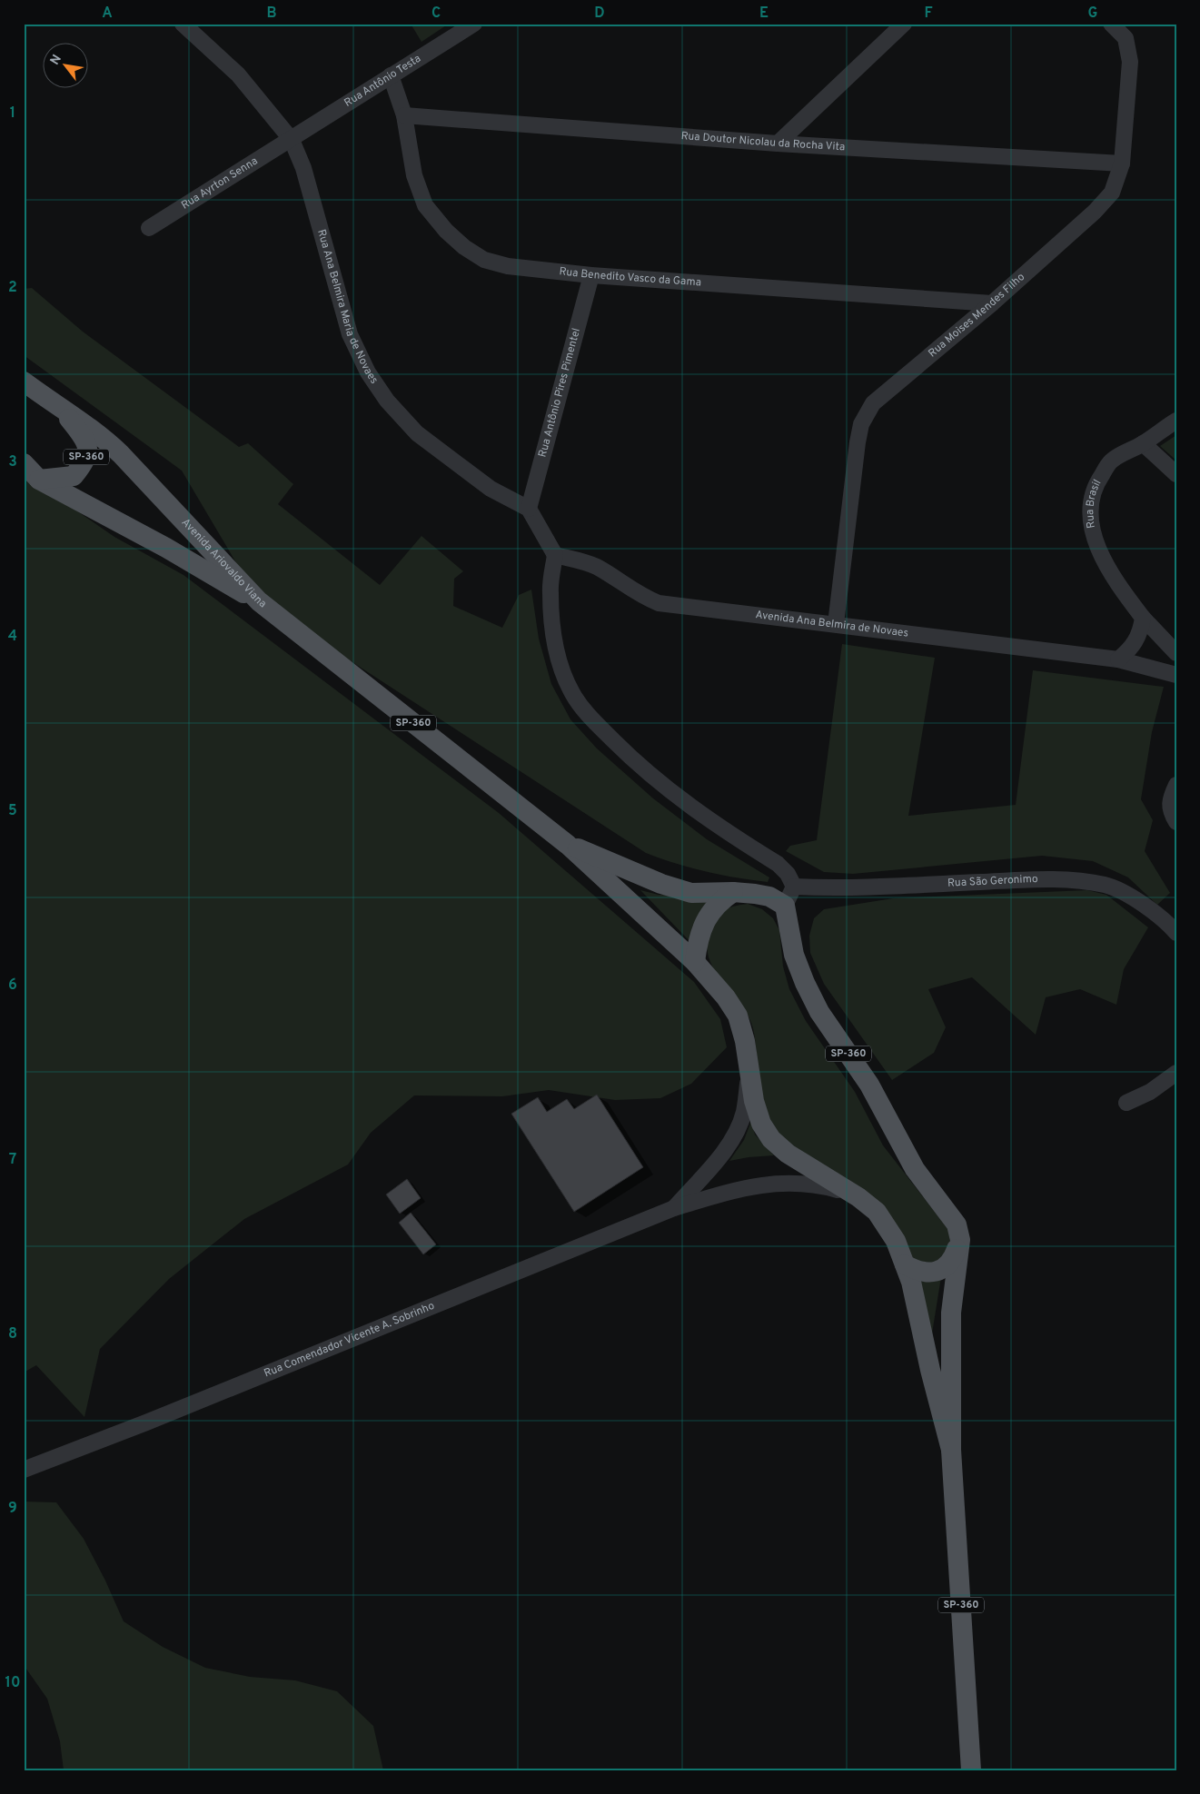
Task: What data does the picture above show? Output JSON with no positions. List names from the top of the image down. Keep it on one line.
{"streets":{"main road":["SP-360","Avenida Ariovaldo Viana"],"street":["Rua Antônio Testa","Rua Doutor Nicolau da Rocha Vita","Rua Ayrton Senna","Rua Benedito Vasco da Gama","Rua Ana Belmira Maria de Novaes","Rua Moises Mendes Filho","Rua Antônio Pires Pimentel","Rua Brasil","Avenida Ana Belmira de Novaes","Rua São Geronimo","Rua Comendador Vicente A. Sobrinho"]},"crossings":[["Rua Antônio Testa","Rua Ayrton Senna"],["Rua Antônio Testa","Rua Benedito Vasco da Gama"],["Rua Antônio Testa","Rua Ana Belmira Maria de Novaes"],["Rua Doutor Nicolau da Rocha Vita","Rua Benedito Vasco da Gama"],["Rua Doutor Nicolau da Rocha Vita","Rua Moises Mendes Filho"],["Rua Ayrton Senna","Rua Ana Belmira Maria de Novaes"],["Rua Benedito Vasco da Gama","Rua Moises Mendes Filho"],["Rua Benedito Vasco da Gama","Rua Antônio Pires Pimentel"],["Rua Ana Belmira Maria de Novaes","Rua Antônio Pires Pimentel"],["Rua Moises Mendes Filho","Avenida Ana Belmira de Novaes"],["SP-360","Avenida Ariovaldo Viana"],["SP-360","Rua Comendador Vicente A. Sobrinho"]],"north":"top left","grid":{"columns":["A","B","C","D","E","F","G"],"rows":["1","2","3","4","5","6","7","8","9","10"]}}
